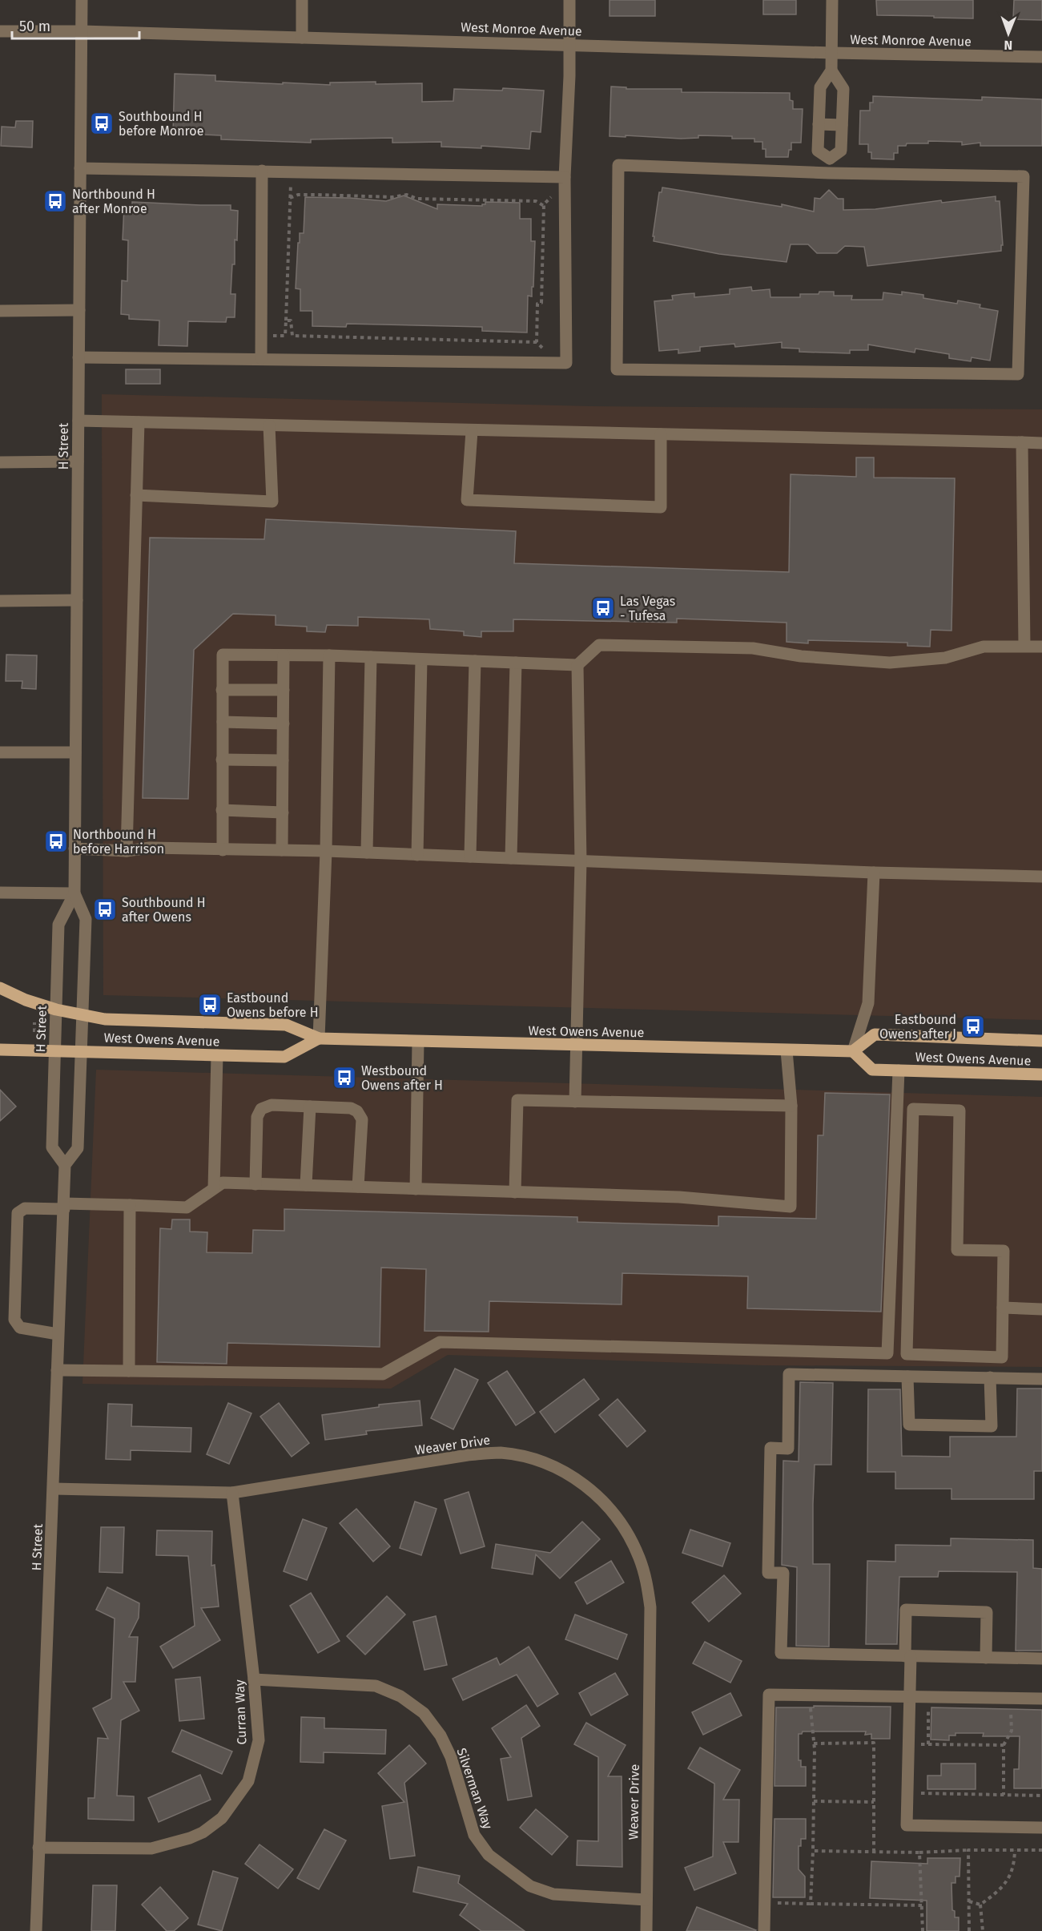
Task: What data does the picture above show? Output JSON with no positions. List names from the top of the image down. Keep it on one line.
{"streets":{"main road":["West Owens Avenue"],"street":["West Monroe Avenue","H Street","Weaver Drive","Curran Way","Silverman Way"]},"crossings":[["West Monroe Avenue","H Street"],["H Street","West Owens Avenue"],["H Street","Weaver Drive"],["H Street","Curran Way"],["Weaver Drive","Curran Way"],["Weaver Drive","Silverman Way"],["Curran Way","Silverman Way"]],"places":{"bus stop":["Southbound H before Monroe","Northbound H after Monroe","Las Vegas - Tufesa","Northbound H before Harrison","Southbound H after Owens","Eastbound Owens before H","Eastbound Owens after J","Westbound Owens after H"]},"scale_bar":"50 m","north":"bottom"}
